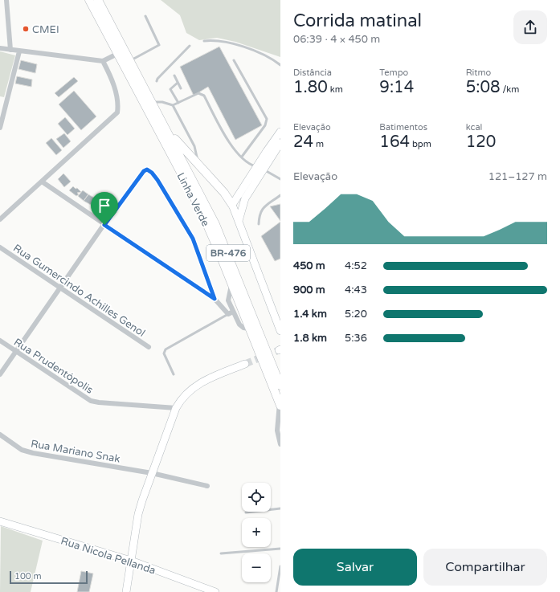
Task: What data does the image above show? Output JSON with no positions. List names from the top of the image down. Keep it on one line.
{"streets":{"highway":["Linha Verde","BR-476"],"main road":["Rua Nicola Pellanda"],"street":["Rua Gumercindo Achilles Genol","Rua Prudentópolis","Rua Mariano Snak"]},"places":["CMEI"],"scale_bar":"100 m","page":{"heading":["Corrida matinal","06:39 · 4 × 450 m"],"stats":[["Distância","1.80 km"],["Tempo","9:14"],["Ritmo","5:08 /km"],["Elevação","24 m"],["Batimentos","164 bpm"],["kcal","120"]],"chart":["Elevação","121–127 m"],"list":[{"name":"450 m","note":"4:52"},{"name":"900 m","note":"4:43"},{"name":"1.4 km","note":"5:20"},{"name":"1.8 km","note":"5:36"}],"map_buttons":["+","−"],"buttons":["Salvar","Compartilhar"],"scale":"100 m"}}
